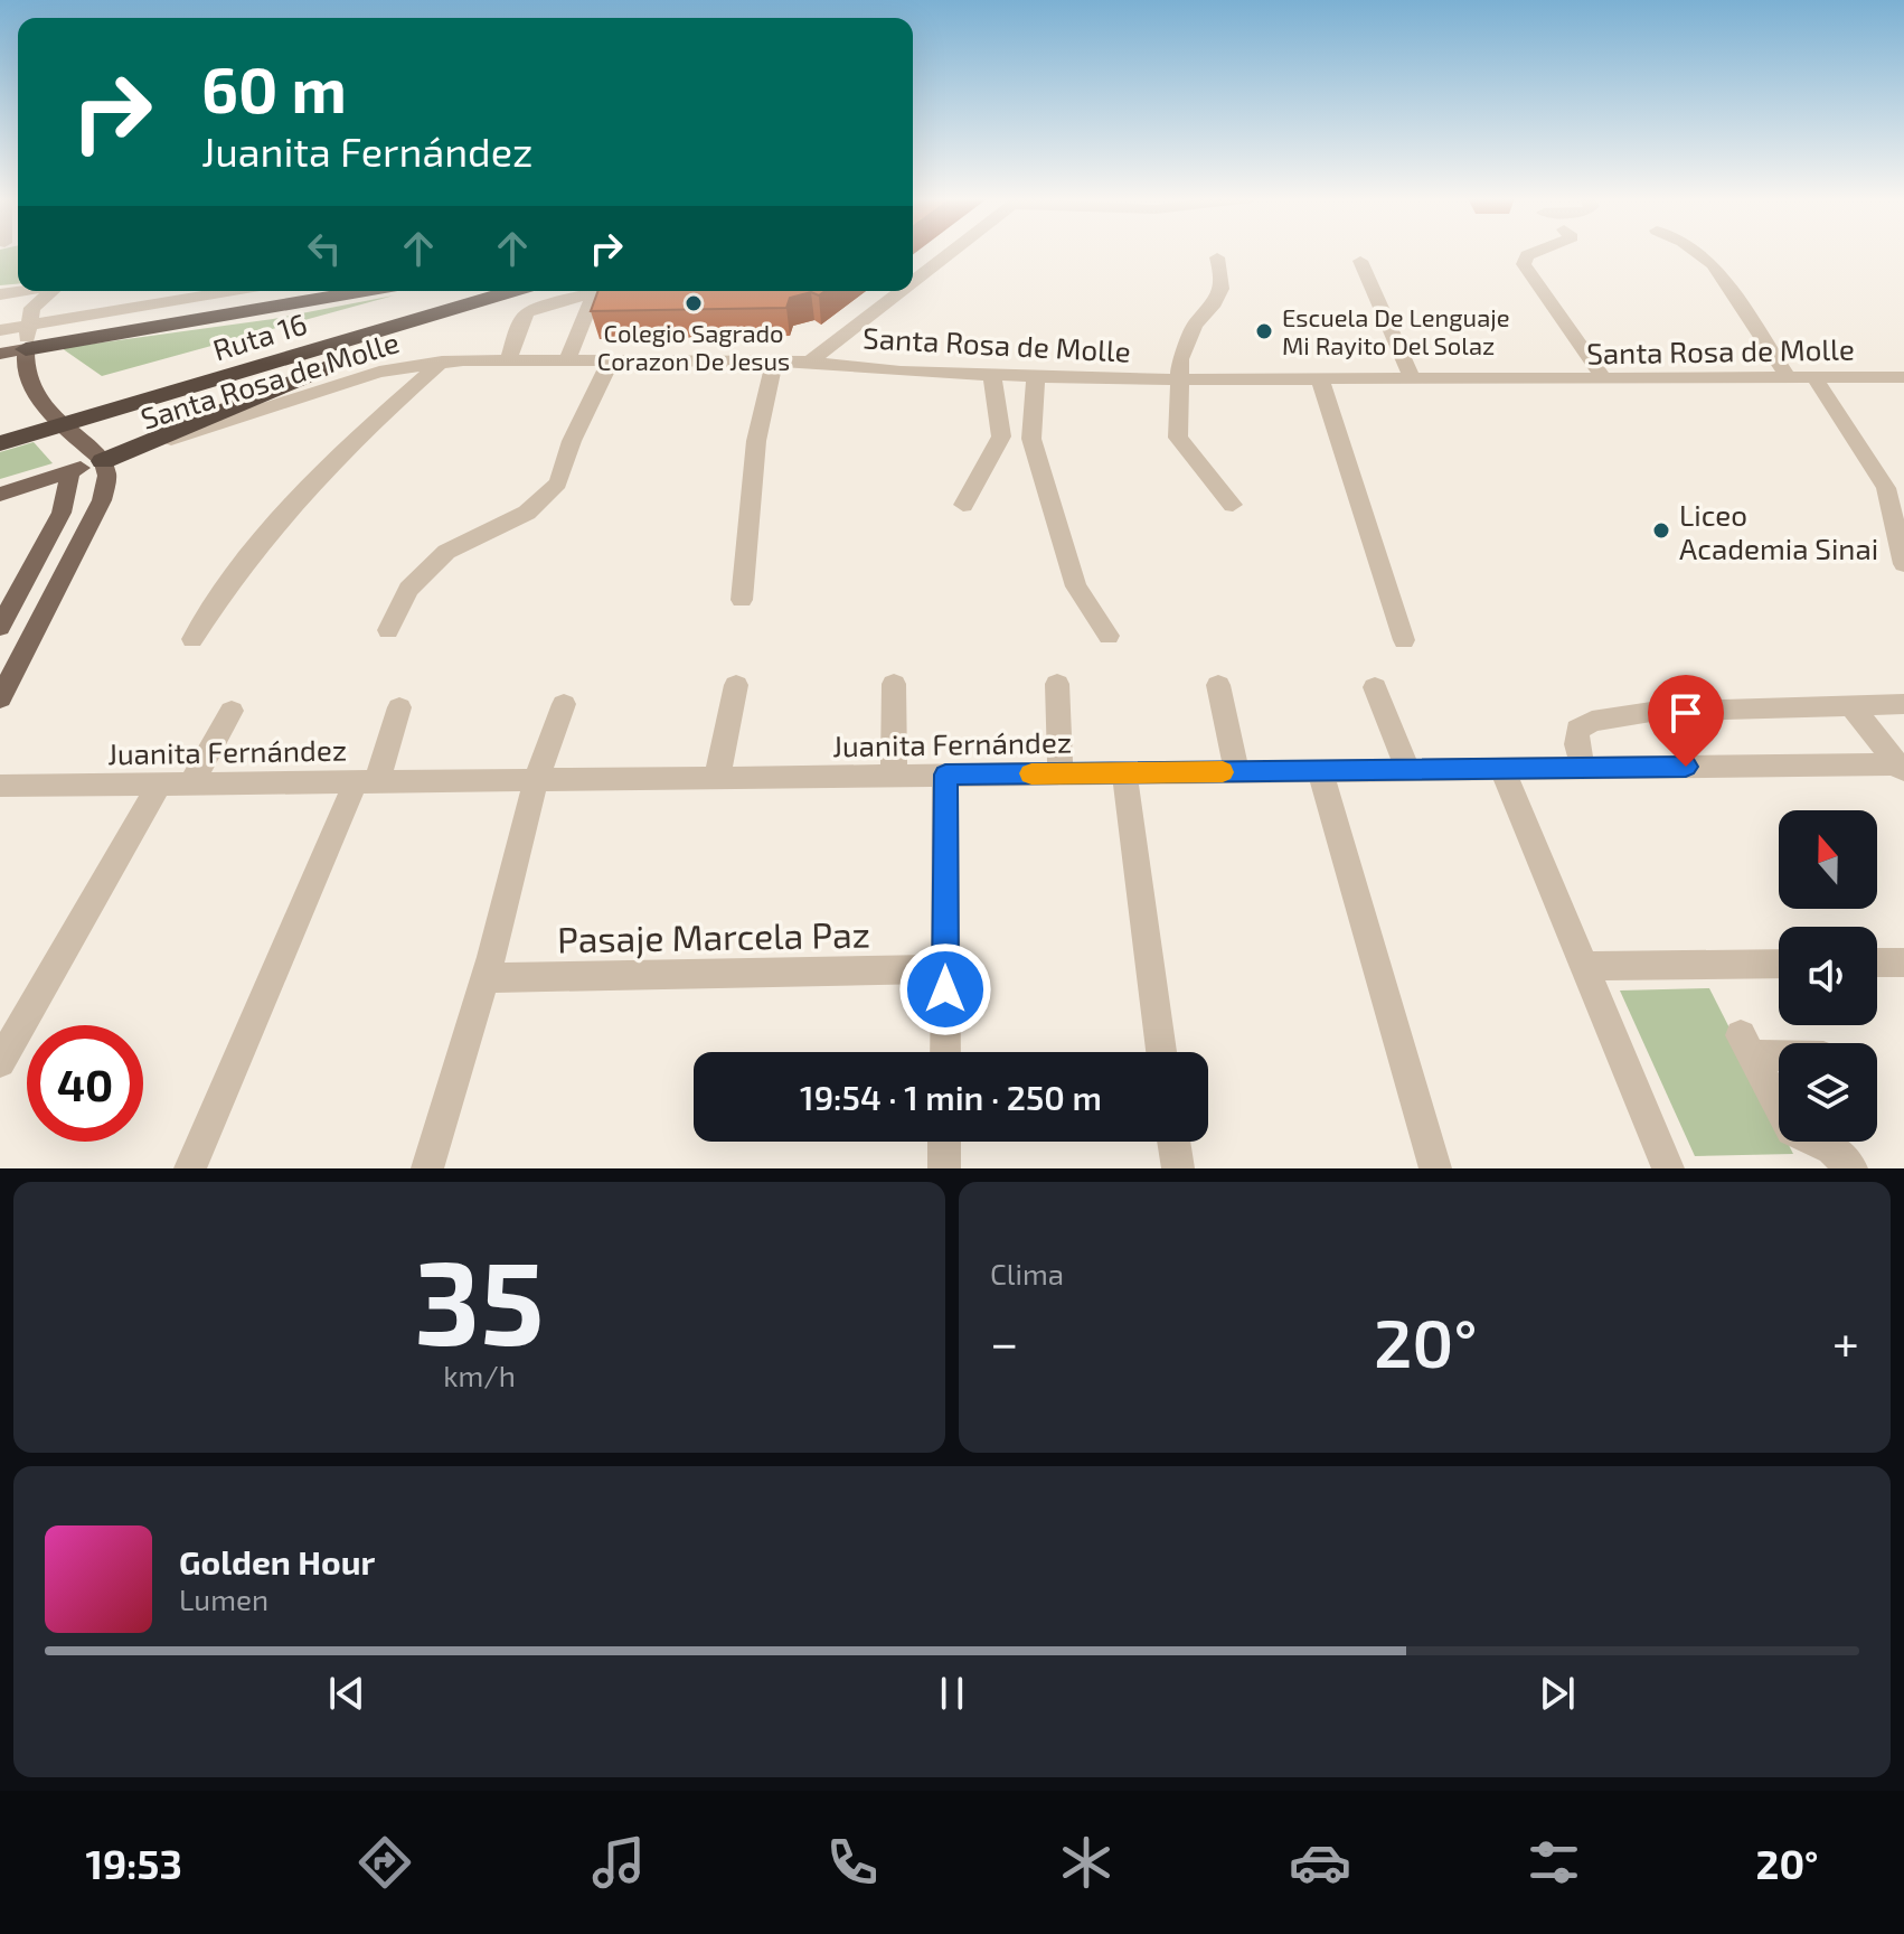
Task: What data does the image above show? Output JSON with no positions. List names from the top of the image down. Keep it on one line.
{"streets":{"highway":["Ruta 16"],"street":["Santa Rosa de Molle","Juanita Fernández","Pasaje Marcela Paz"]},"places":["Colegio Sagrado Corazon De Jesus","Escuela De Lenguaje Mi Rayito Del Solaz","Liceo Academia Sinai"],"north":"top","page":{"turn":["60 m","Juanita Fernández"],"limit":"40","trip":"19:54 · 1 min · 250 m","tile":[["35","km/h"],"Clima"],"heat":["−","20°","+"],"song":["Golden Hour","Lumen"],"tabs":["19:53","20°"]}}
